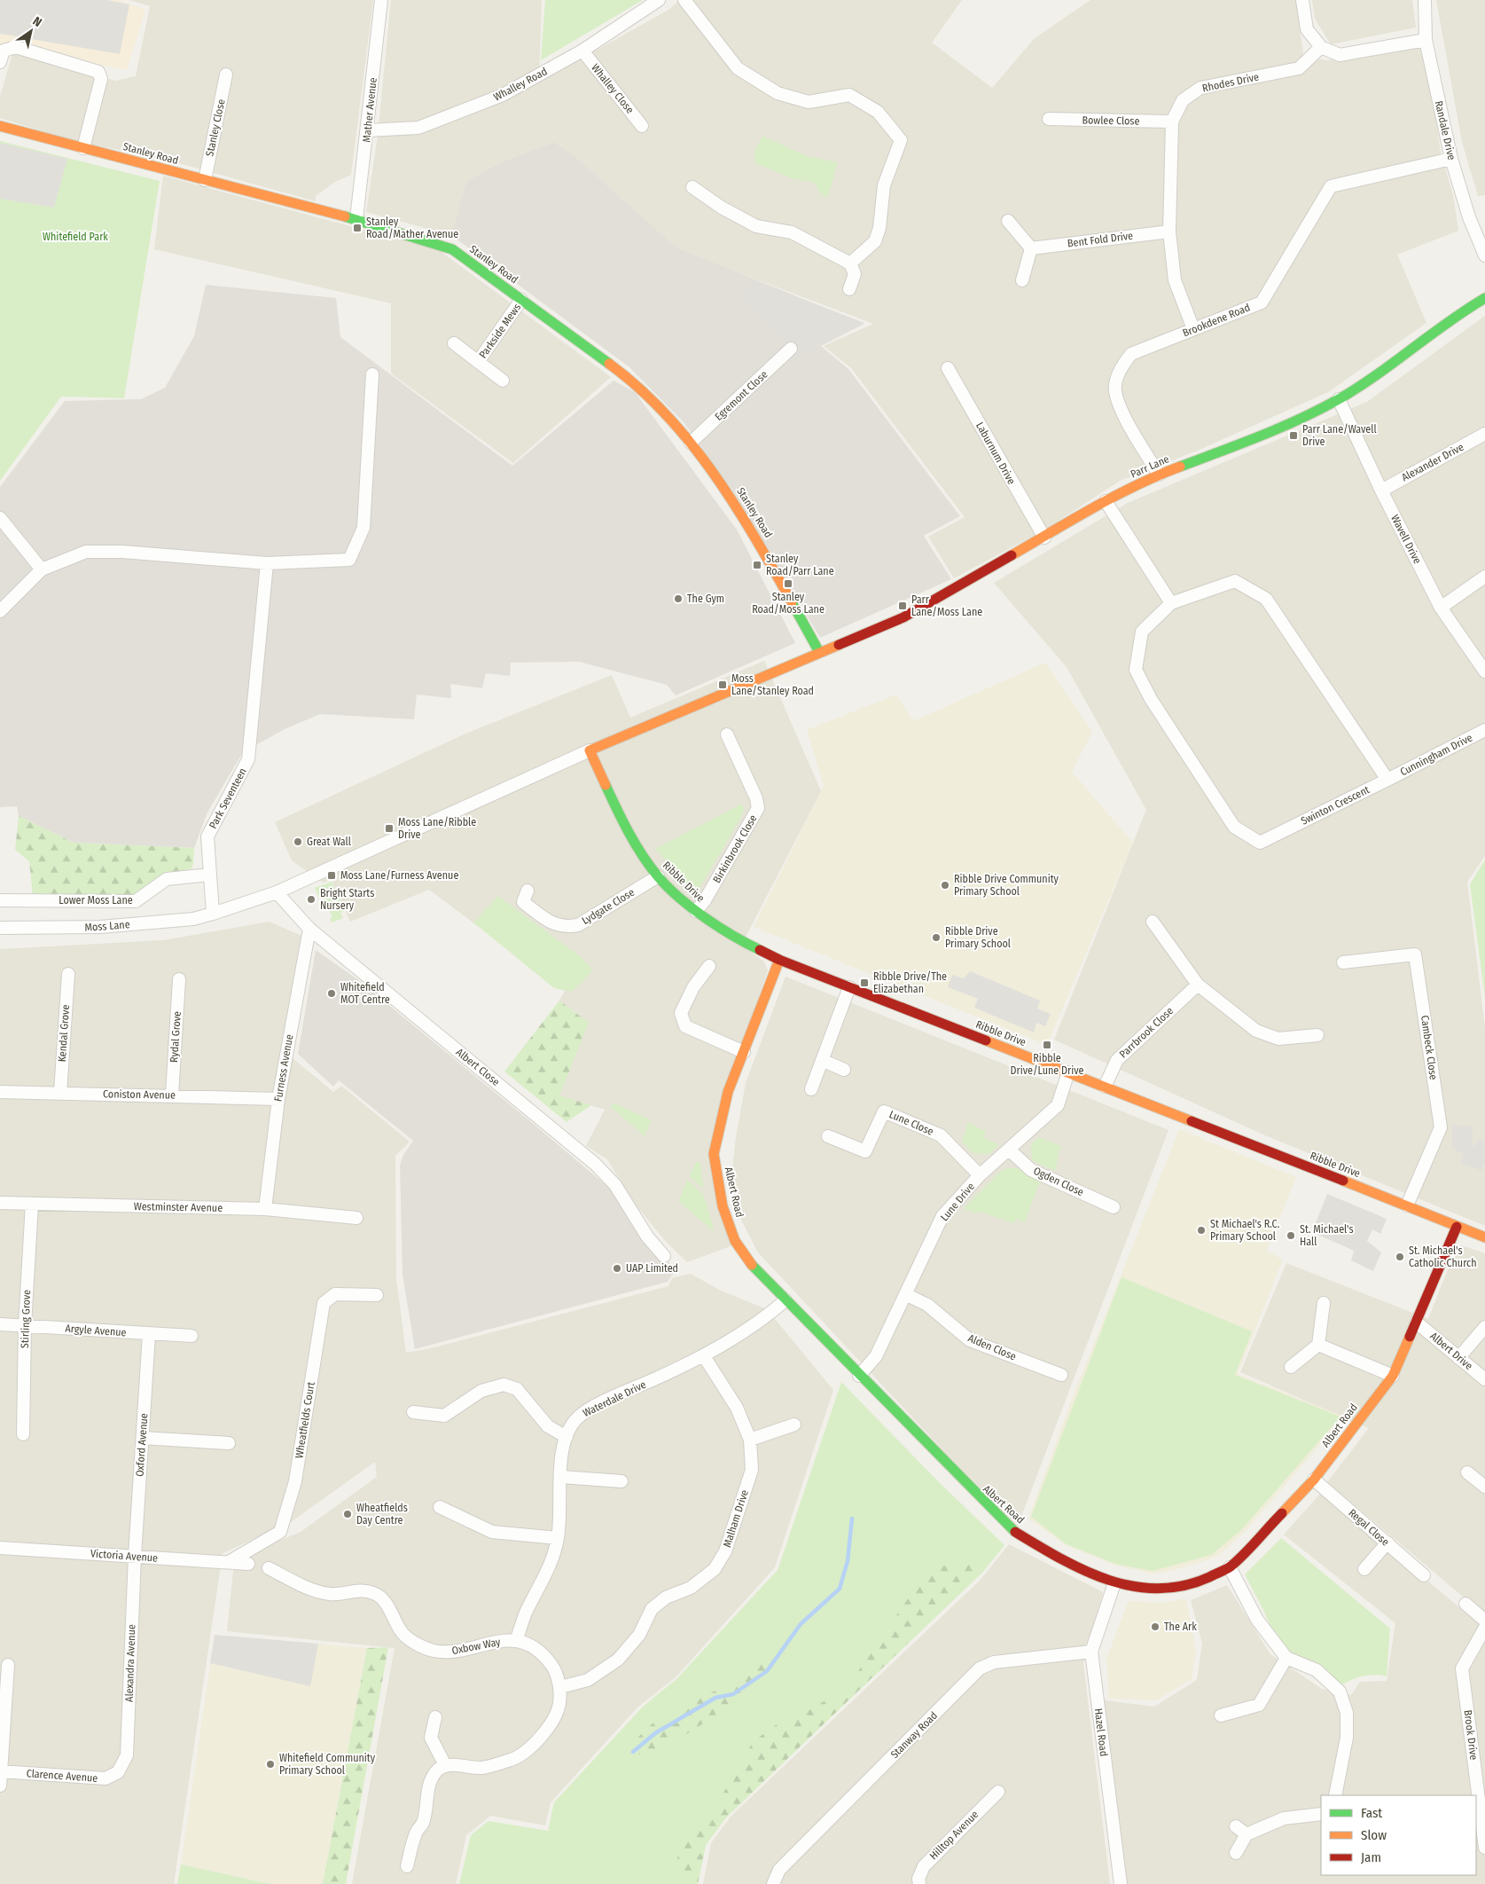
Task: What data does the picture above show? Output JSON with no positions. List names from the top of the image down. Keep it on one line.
{"streets":{"street":["Rhodes Drive","Whalley Road","Whalley Close","Mather Avenue","Bowlee Close","Stanley Close","Randale Drive","Stanley Road","Bent Fold Drive","Brookdene Road","Parkside Mews","Egremont Close","Laburnum Drive","Alexander Drive","Parr Lane","Wavell Drive","Cunningham Drive","Park Seventeen","Swinton Crescent","Birkinbrook Close","Ribble Drive","Lower Moss Lane","Lydgate Close","Moss Lane","Parrbrook Close","Kendal Grove","Rydal Grove","Cambeck Close","Albert Close","Furness Avenue","Coniston Avenue","Lune Close","Ogden Close","Albert Road","Lune Drive","Westminster Avenue","Stirling Grove","Argyle Avenue","Alden Close","Albert Drive","Waterdale Drive","Wheatfields Court","Oxford Avenue","Malham Drive","Regal Close","Victoria Avenue","Oxbow Way","Alexandra Avenue","Hazel Road","Stanway Road","Brook Drive","Clarence Avenue","Hilltop Avenue"]},"crossings":[["Rhodes Drive","Bowlee Close"],["Rhodes Drive","Bent Fold Drive"],["Rhodes Drive","Brookdene Road"],["Whalley Road","Whalley Close"],["Whalley Road","Mather Avenue"],["Mather Avenue","Stanley Road"],["Stanley Close","Stanley Road"],["Randale Drive","Brookdene Road"],["Stanley Road","Parkside Mews"],["Stanley Road","Egremont Close"],["Stanley Road","Parr Lane"],["Brookdene Road","Parr Lane"],["Laburnum Drive","Parr Lane"],["Alexander Drive","Wavell Drive"],["Parr Lane","Wavell Drive"],["Parr Lane","Ribble Drive"],["Cunningham Drive","Swinton Crescent"],["Park Seventeen","Lower Moss Lane"],["Park Seventeen","Moss Lane"],["Birkinbrook Close","Ribble Drive"],["Ribble Drive","Lydgate Close"],["Ribble Drive","Parrbrook Close"],["Ribble Drive","Cambeck Close"],["Ribble Drive","Albert Road"],["Ribble Drive","Lune Drive"],["Kendal Grove","Coniston Avenue"],["Rydal Grove","Coniston Avenue"],["Albert Close","Furness Avenue"],["Furness Avenue","Coniston Avenue"],["Furness Avenue","Westminster Avenue"],["Lune Close","Lune Drive"],["Ogden Close","Lune Drive"],["Albert Road","Lune Drive"],["Albert Road","Albert Drive"],["Albert Road","Waterdale Drive"],["Albert Road","Regal Close"],["Albert Road","Hazel Road"],["Lune Drive","Alden Close"],["Westminster Avenue","Stirling Grove"],["Stirling Grove","Argyle Avenue"],["Argyle Avenue","Oxford Avenue"],["Waterdale Drive","Malham Drive"],["Waterdale Drive","Oxbow Way"],["Wheatfields Court","Victoria Avenue"],["Oxford Avenue","Victoria Avenue"],["Oxford Avenue","Alexandra Avenue"],["Malham Drive","Oxbow Way"],["Victoria Avenue","Alexandra Avenue"],["Alexandra Avenue","Clarence Avenue"],["Hazel Road","Stanway Road"]],"parks":["Whitefield Park"],"places":{"transit":["Stanley Road/Mather Avenue","Parr Lane/Wavell Drive","Stanley Road/Parr Lane","Stanley Road/Moss Lane","Parr Lane/Moss Lane","Moss Lane/Stanley Road","Moss Lane/Ribble Drive","Moss Lane/Furness Avenue","Ribble Drive/The Elizabethan","Ribble Drive/Lune Drive"],"other":["The Gym","Great Wall","Ribble Drive Community Primary School","Bright Starts Nursery","Ribble Drive Primary School","Whitefield MOT Centre","St Michael's R.C. Primary School","St. Michael's Hall","St. Michael's Catholic Church","UAP Limited","Wheatfields Day Centre","The Ark","Whitefield Community Primary School"]},"legend":["Fast","Slow","Jam"],"north":"top right"}
